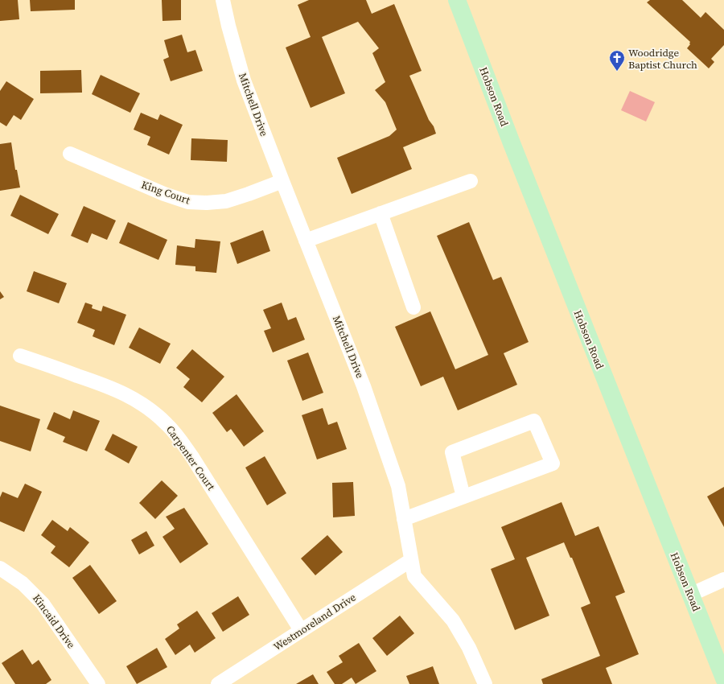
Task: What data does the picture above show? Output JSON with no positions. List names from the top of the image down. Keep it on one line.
{"streets":{"main road":["Hobson Road"],"street":["Mitchell Drive","King Court","Carpenter Court","Kincaid Drive","Westmoreland Drive"]},"crossings":[["Mitchell Drive","King Court"],["Mitchell Drive","Westmoreland Drive"],["Carpenter Court","Westmoreland Drive"]],"places":{"church":["Woodridge Baptist Church"]}}
